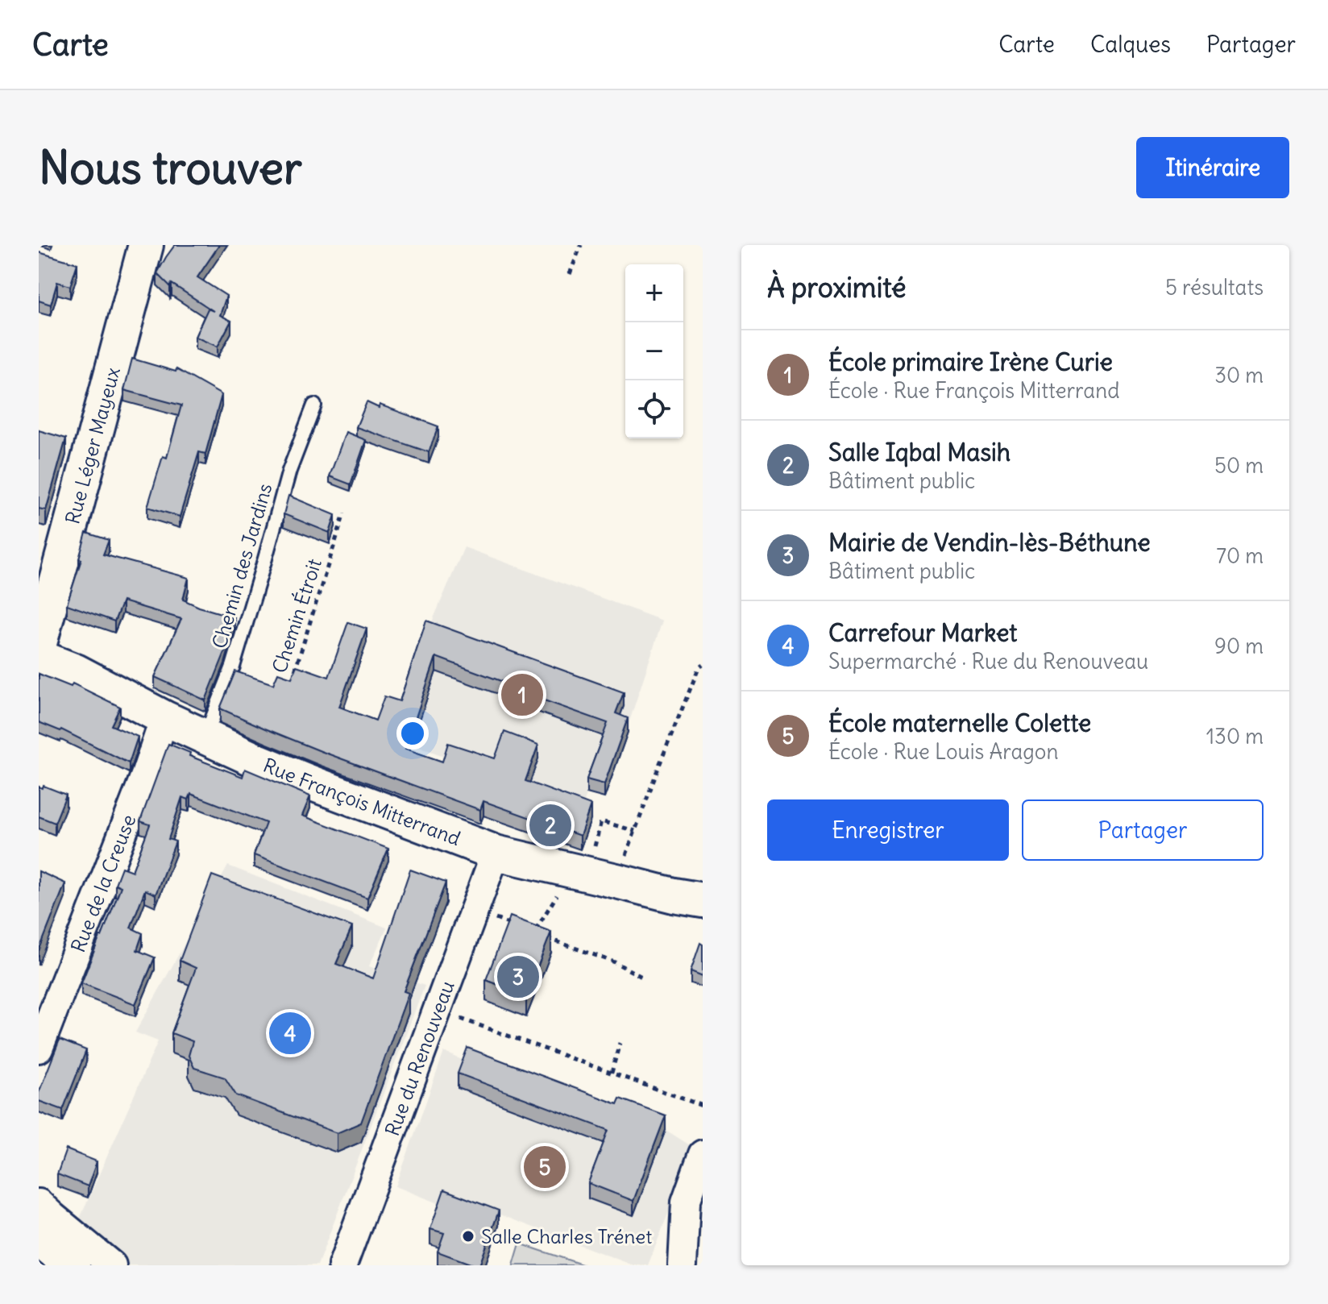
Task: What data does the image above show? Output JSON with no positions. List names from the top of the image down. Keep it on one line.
{"streets":{"street":["Rue Léger Mayeux","Rue François Mitterrand","Rue de la Creuse","Rue du Renouveau"],"lane":["Chemin des Jardins"],"path":["Chemin Étroit"]},"crossings":[["Chemin des Jardins","Rue François Mitterrand"],["Rue François Mitterrand","Rue de la Creuse"],["Rue François Mitterrand","Rue du Renouveau"]],"places":["Salle Charles Trénet"],"page":{"header":"Carte","nav":["Carte","Calques","Partager"],"buttons":["Itinéraire",["Enregistrer","Partager"]],"title":"Nous trouver","heading":["À proximité","5 résultats"],"map_buttons":["+","−"],"list":[{"mark":"1","name":"École primaire Irène Curie","note":"École · Rue François Mitterrand","value":"30 m"},{"mark":"2","name":"Salle Iqbal Masih","note":"Bâtiment public","value":"50 m"},{"mark":"3","name":"Mairie de Vendin-lès-Béthune","note":"Bâtiment public","value":"70 m"},{"mark":"4","name":"Carrefour Market","note":"Supermarché · Rue du Renouveau","value":"90 m"},{"mark":"5","name":"École maternelle Colette","note":"École · Rue Louis Aragon","value":"130 m"}],"pins":["1","2","3","4","5"]}}
